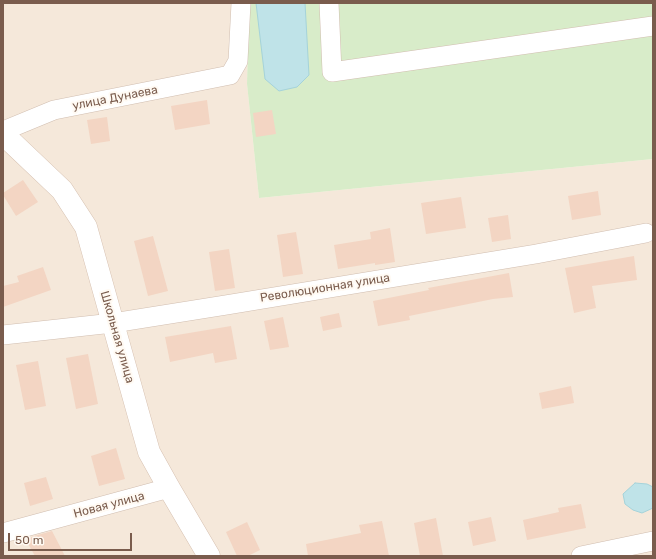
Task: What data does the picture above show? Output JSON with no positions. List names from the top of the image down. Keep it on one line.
{"streets":{"street":["улица Дунаева","Революционная улица","Школьная улица","Новая улица"]},"crossings":[["Революционная улица","Школьная улица"],["Школьная улица","Новая улица"]],"scale_bar":"50 m"}
